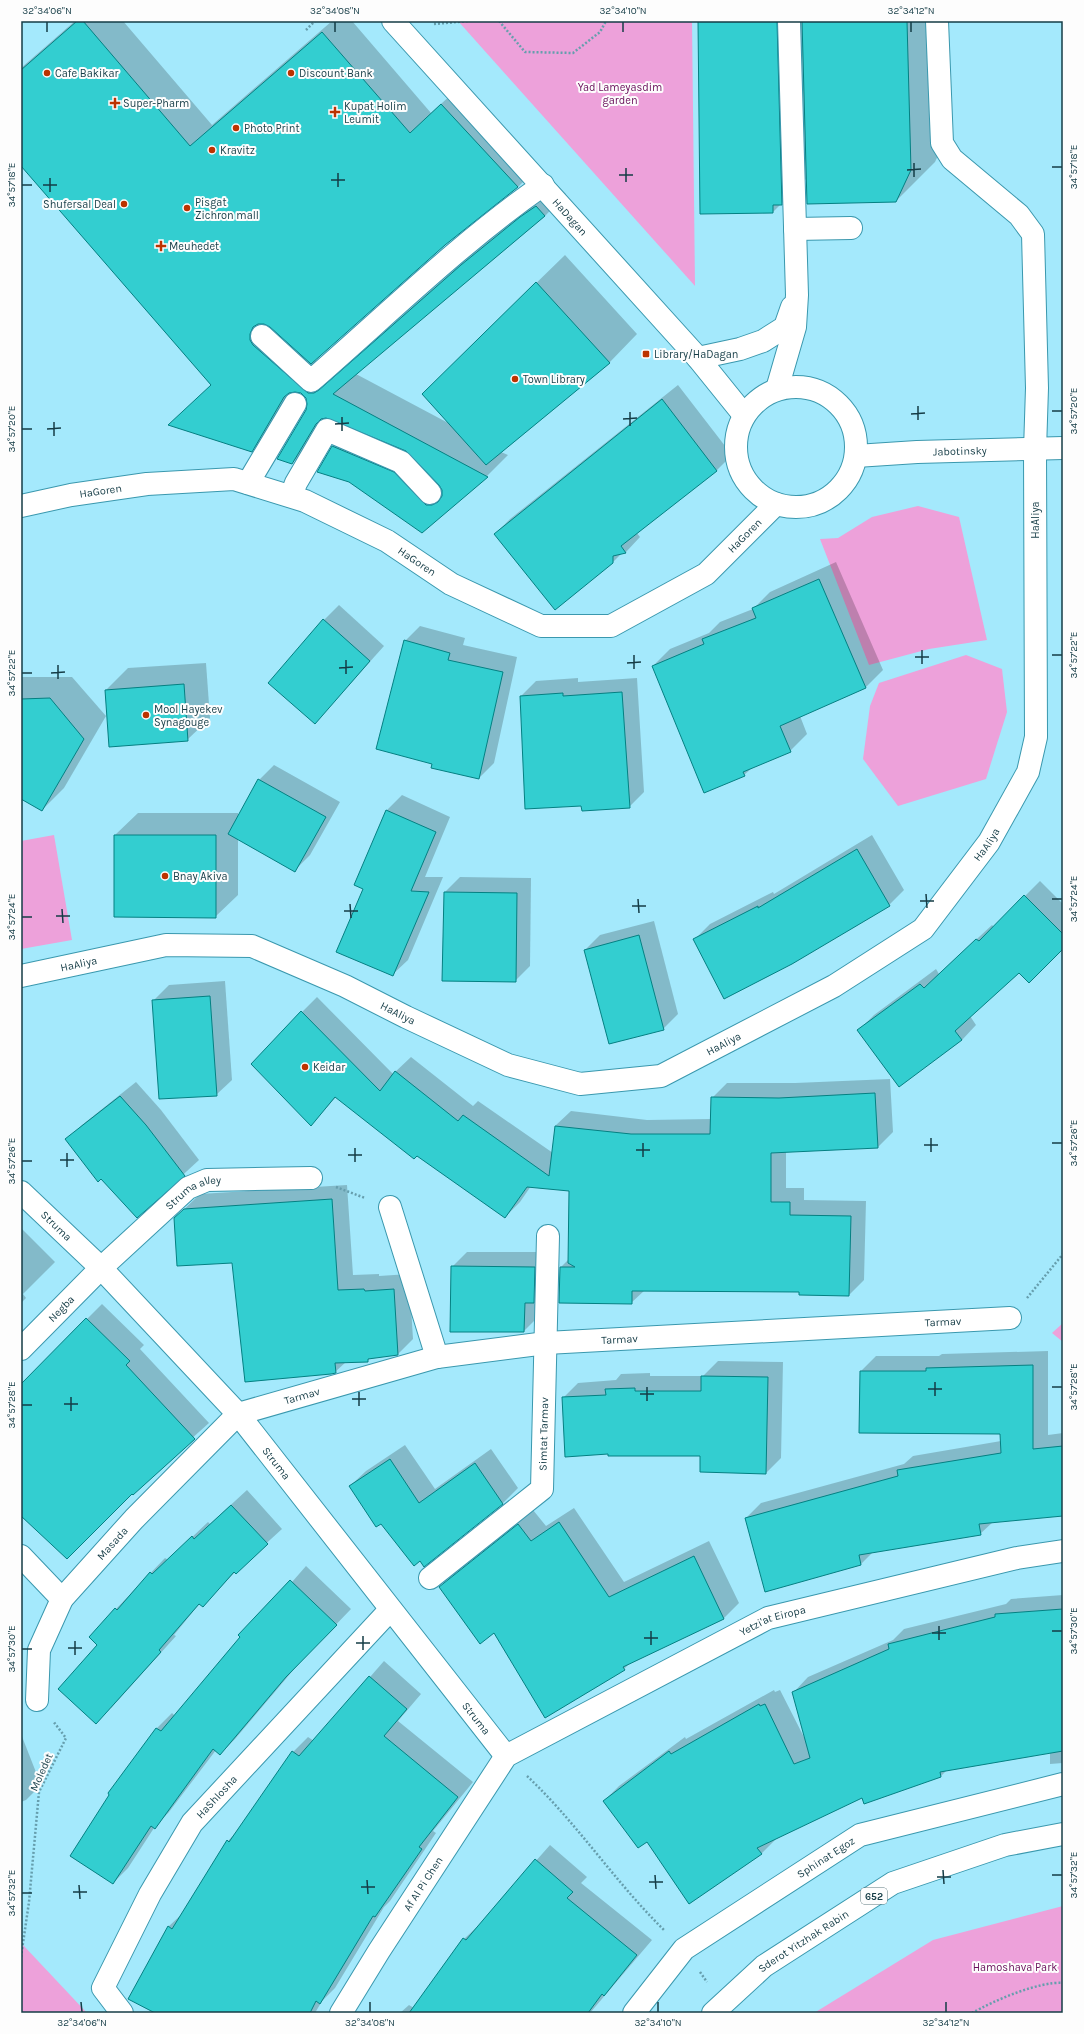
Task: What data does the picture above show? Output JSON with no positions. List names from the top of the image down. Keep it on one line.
{"streets":{"street":["HaDagan","Jabotinsky","HaGoren","HaAliya","Struma alley","Struma","Negba","Tarmav","Simtat Tarmav","Masada","Yetzi'at Eiropa","HaShlosha","Sphinat Egoz","Af Al Pi Chen","652","Sderot Yitzhak Rabin"],"path":["Moledet"]},"crossings":[["HaDagan","Jabotinsky"],["HaDagan","HaGoren"],["Jabotinsky","HaGoren"],["Jabotinsky","HaAliya"],["Struma alley","Struma"],["Struma alley","Negba"],["Struma","Negba"],["Struma","Tarmav"],["Struma","Masada"],["Struma","Yetzi'at Eiropa"],["Struma","HaShlosha"],["Struma","Af Al Pi Chen"],["Tarmav","Simtat Tarmav"],["Tarmav","Masada"],["Masada","Moledet"],["Yetzi'at Eiropa","Af Al Pi Chen"]],"parks":["Yad Lameyasdim garden","Hamoshava Park"],"places":{"other":["Cafe Bakikar","Discount Bank","Photo Print","Kravitz","Shufersal Deal","Pisgat Zichron mall","Town Library","Mool Hayekev Synagouge","Bnay Akiva","Keidar"],"health":["Super-Pharm","Kupat Holim Leumit","Meuhedet"],"transit":["Library/HaDagan"]},"coordinates":["32°34'06\"N","32°34'08\"N","32°34'10\"N","32°34'12\"N","34°57'18\"E","34°57'20\"E","34°57'22\"E","34°57'24\"E","34°57'26\"E","34°57'28\"E","34°57'30\"E","34°57'32\"E"]}
